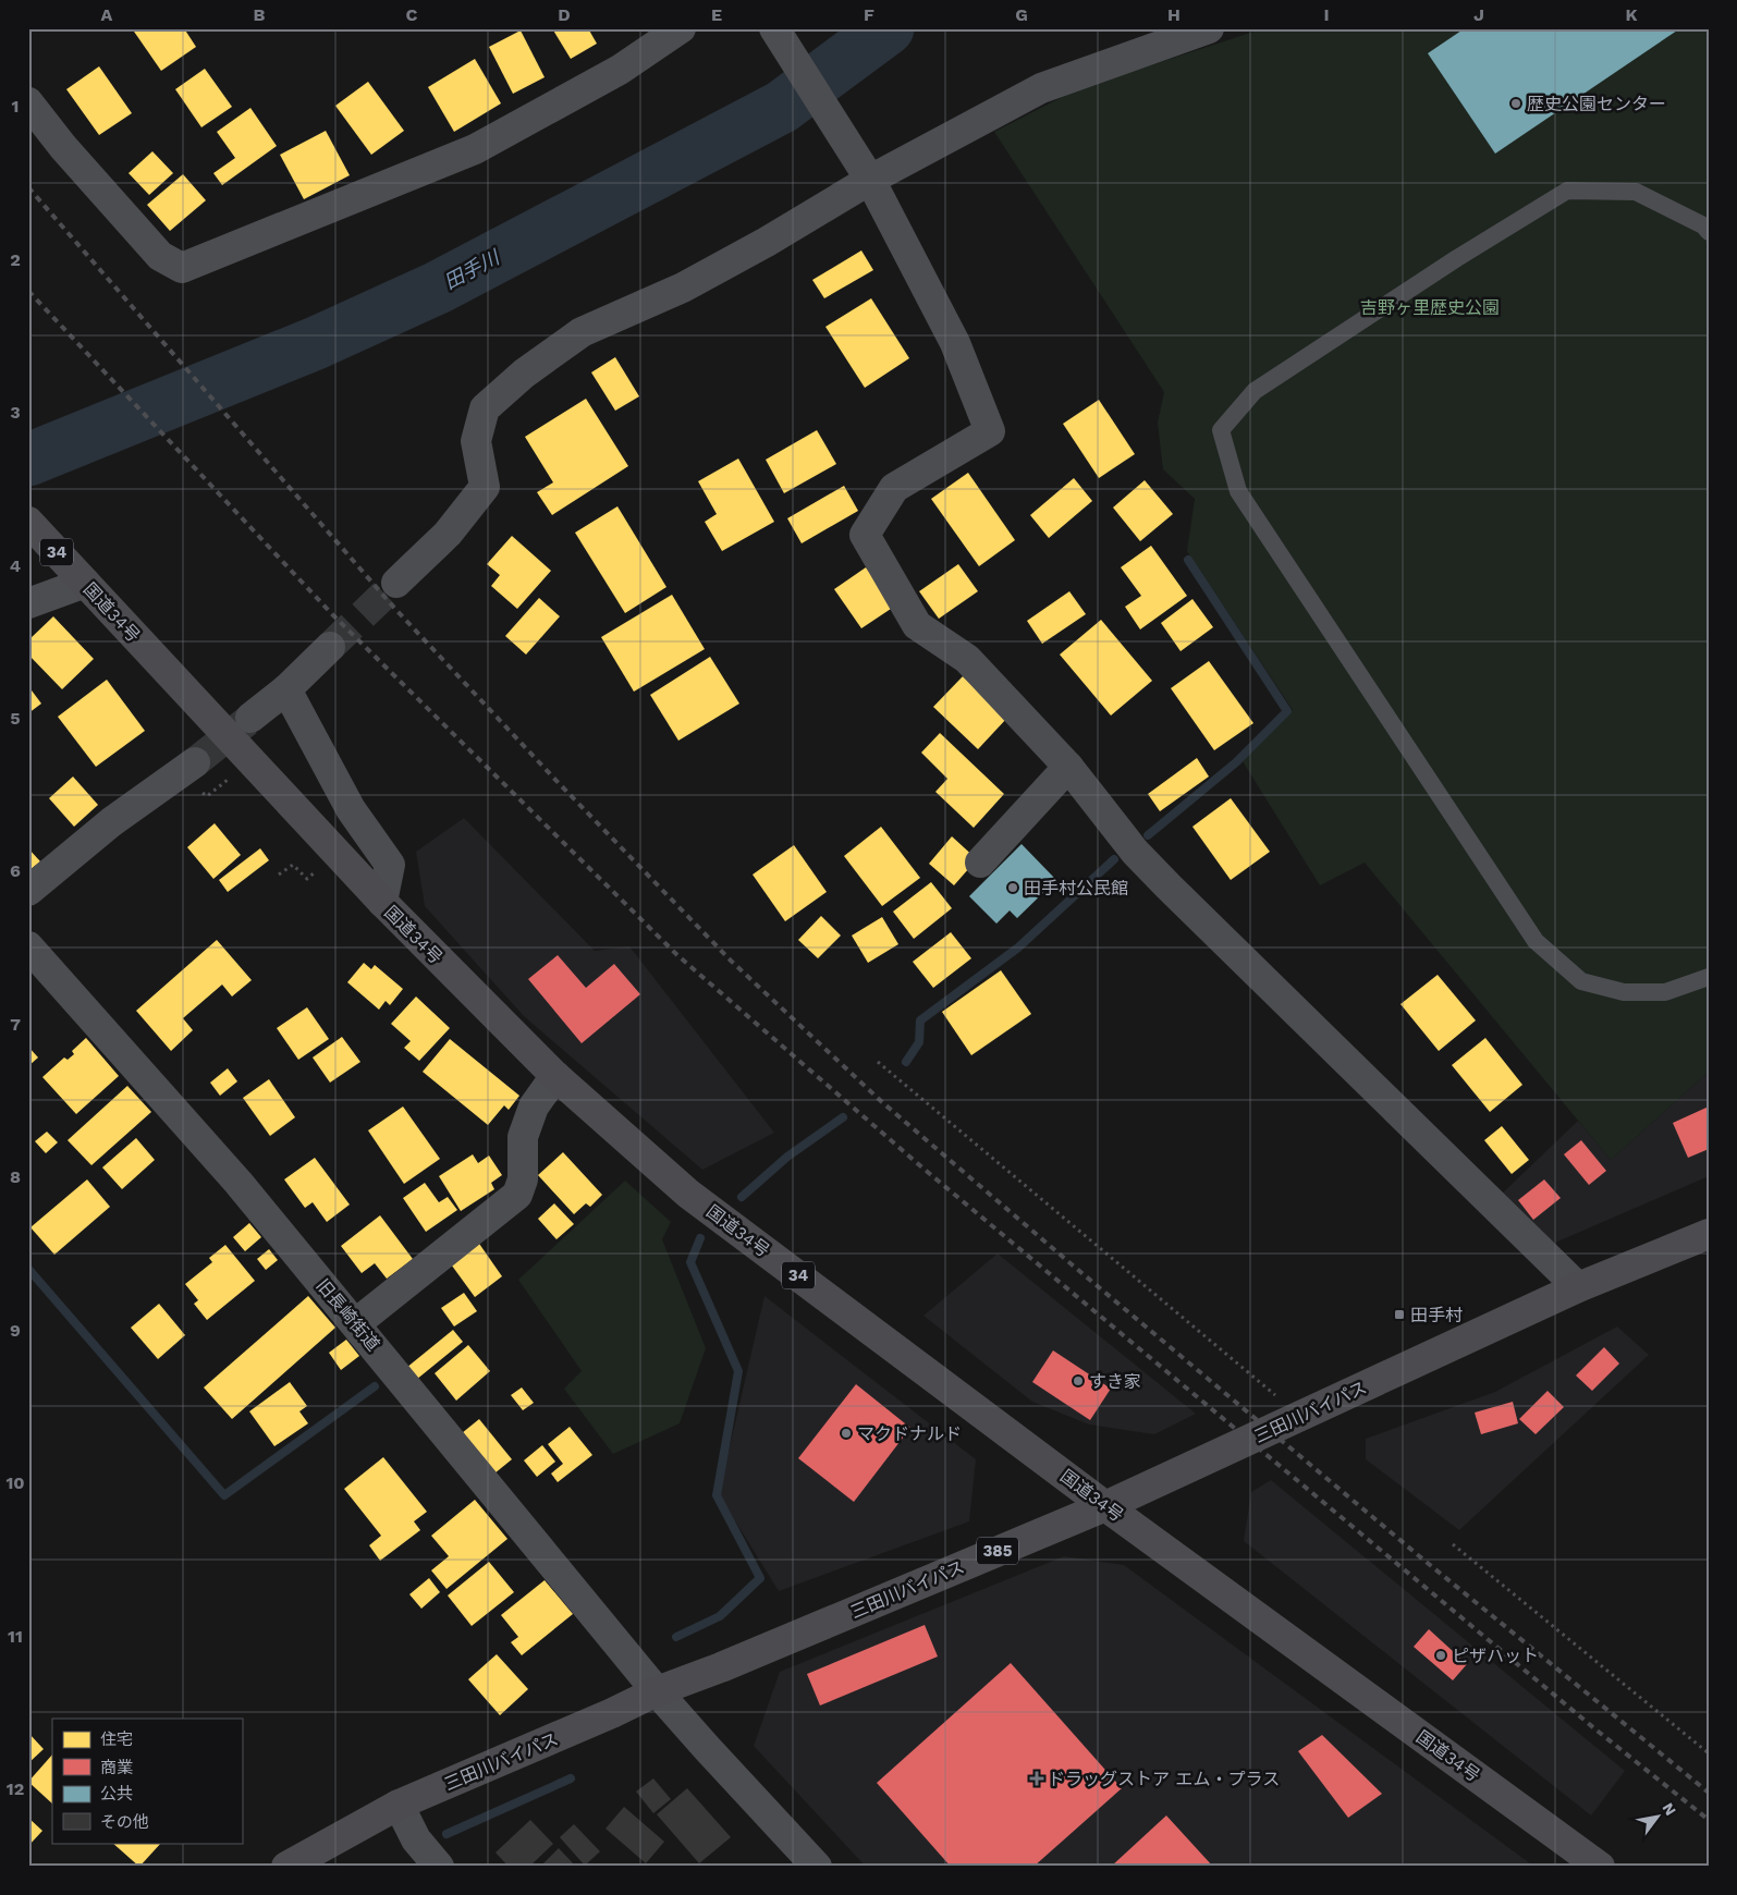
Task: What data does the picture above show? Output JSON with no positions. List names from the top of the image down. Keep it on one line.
{"streets":{"highway":["34","国道34号","三田川バイパス","385"],"street":["旧長崎街道"]},"crossings":[["国道34号","三田川バイパス"],["旧長崎街道","三田川バイパス"]],"water":["田手川"],"parks":["吉野ヶ里歴史公園"],"places":{"other":["歴史公園センター","田手村公民館","すき家","マクドナルド","ピザハット"],"transit":["田手村"],"health":["ドラッグストア エム・プラス"]},"legend":["住宅","商業","公共","その他"],"north":"top right","grid":{"columns":["A","B","C","D","E","F","G","H","I","J","K"],"rows":["1","2","3","4","5","6","7","8","9","10","11","12"]}}
